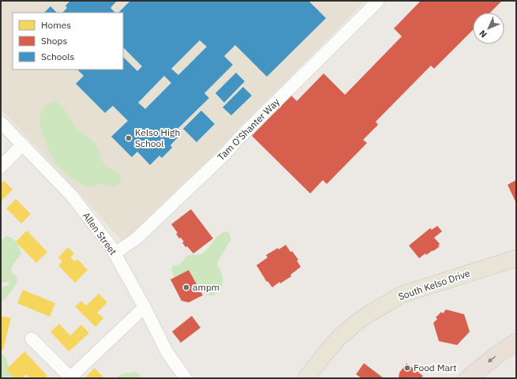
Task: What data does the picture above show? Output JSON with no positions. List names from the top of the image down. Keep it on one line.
{"streets":{"main road":["South Kelso Drive"],"street":["Tam O'Shanter Way","Allen Street"]},"crossings":[["Tam O'Shanter Way","Allen Street"]],"places":["Kelso High School","ampm","Food Mart"],"legend":["Homes","Shops","Schools"],"north":"bottom left"}
